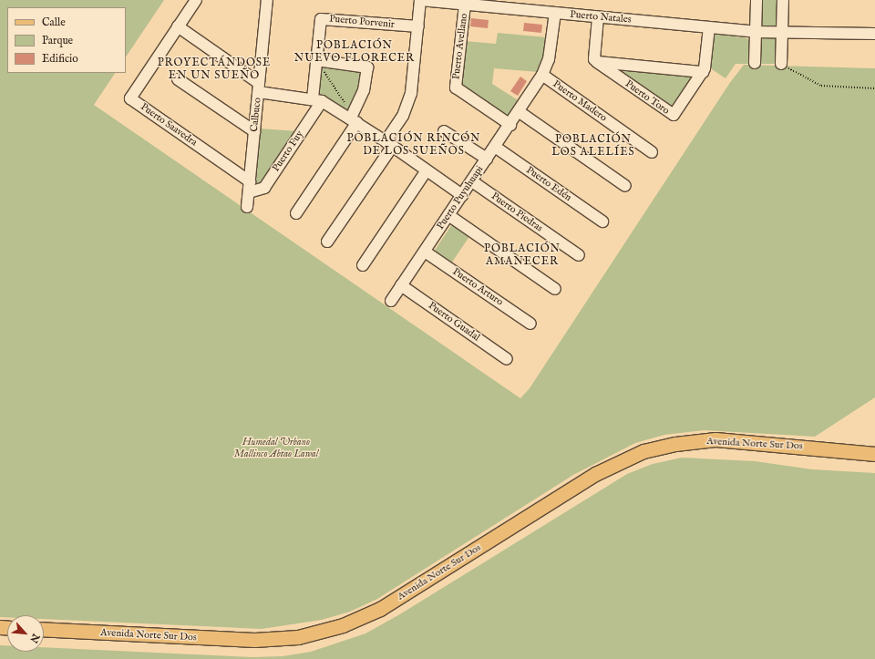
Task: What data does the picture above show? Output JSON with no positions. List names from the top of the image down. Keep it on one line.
{"streets":{"main road":["Avenida Norte Sur Dos"],"street":["Puerto Natales","Puerto Porvenir","Puerto Avellano","Puerto Toro","Puerto Madero","Calbuco","Puerto Saavedra","Puerto Fuy","Puerto Edén","Puerto Puyuhuapi","Puerto Piedras","Puerto Arturo","Puerto Guadal"]},"crossings":[["Puerto Natales","Puerto Avellano"],["Puerto Natales","Puerto Toro"],["Puerto Natales","Puerto Puyuhuapi"],["Puerto Porvenir","Puerto Fuy"],["Puerto Avellano","Puerto Puyuhuapi"],["Puerto Madero","Puerto Puyuhuapi"],["Calbuco","Puerto Saavedra"],["Calbuco","Puerto Fuy"],["Puerto Saavedra","Puerto Fuy"],["Puerto Edén","Puerto Puyuhuapi"],["Puerto Puyuhuapi","Puerto Piedras"],["Puerto Puyuhuapi","Puerto Arturo"],["Puerto Puyuhuapi","Puerto Guadal"]],"districts":["POBLACIÓN NUEVO FLORECER","PROYECTÁNDOSE EN UN SUEÑO","POBLACIÓN RINCÓN DE LOS SUEÑOS","POBLACIÓN LOS ALELÍES","POBLACIÓN AMANECER"],"parks":["Humedal Urbano Mallinco Abtao Lawal"],"legend":["Calle","Parque","Edificio"],"north":"bottom right"}
